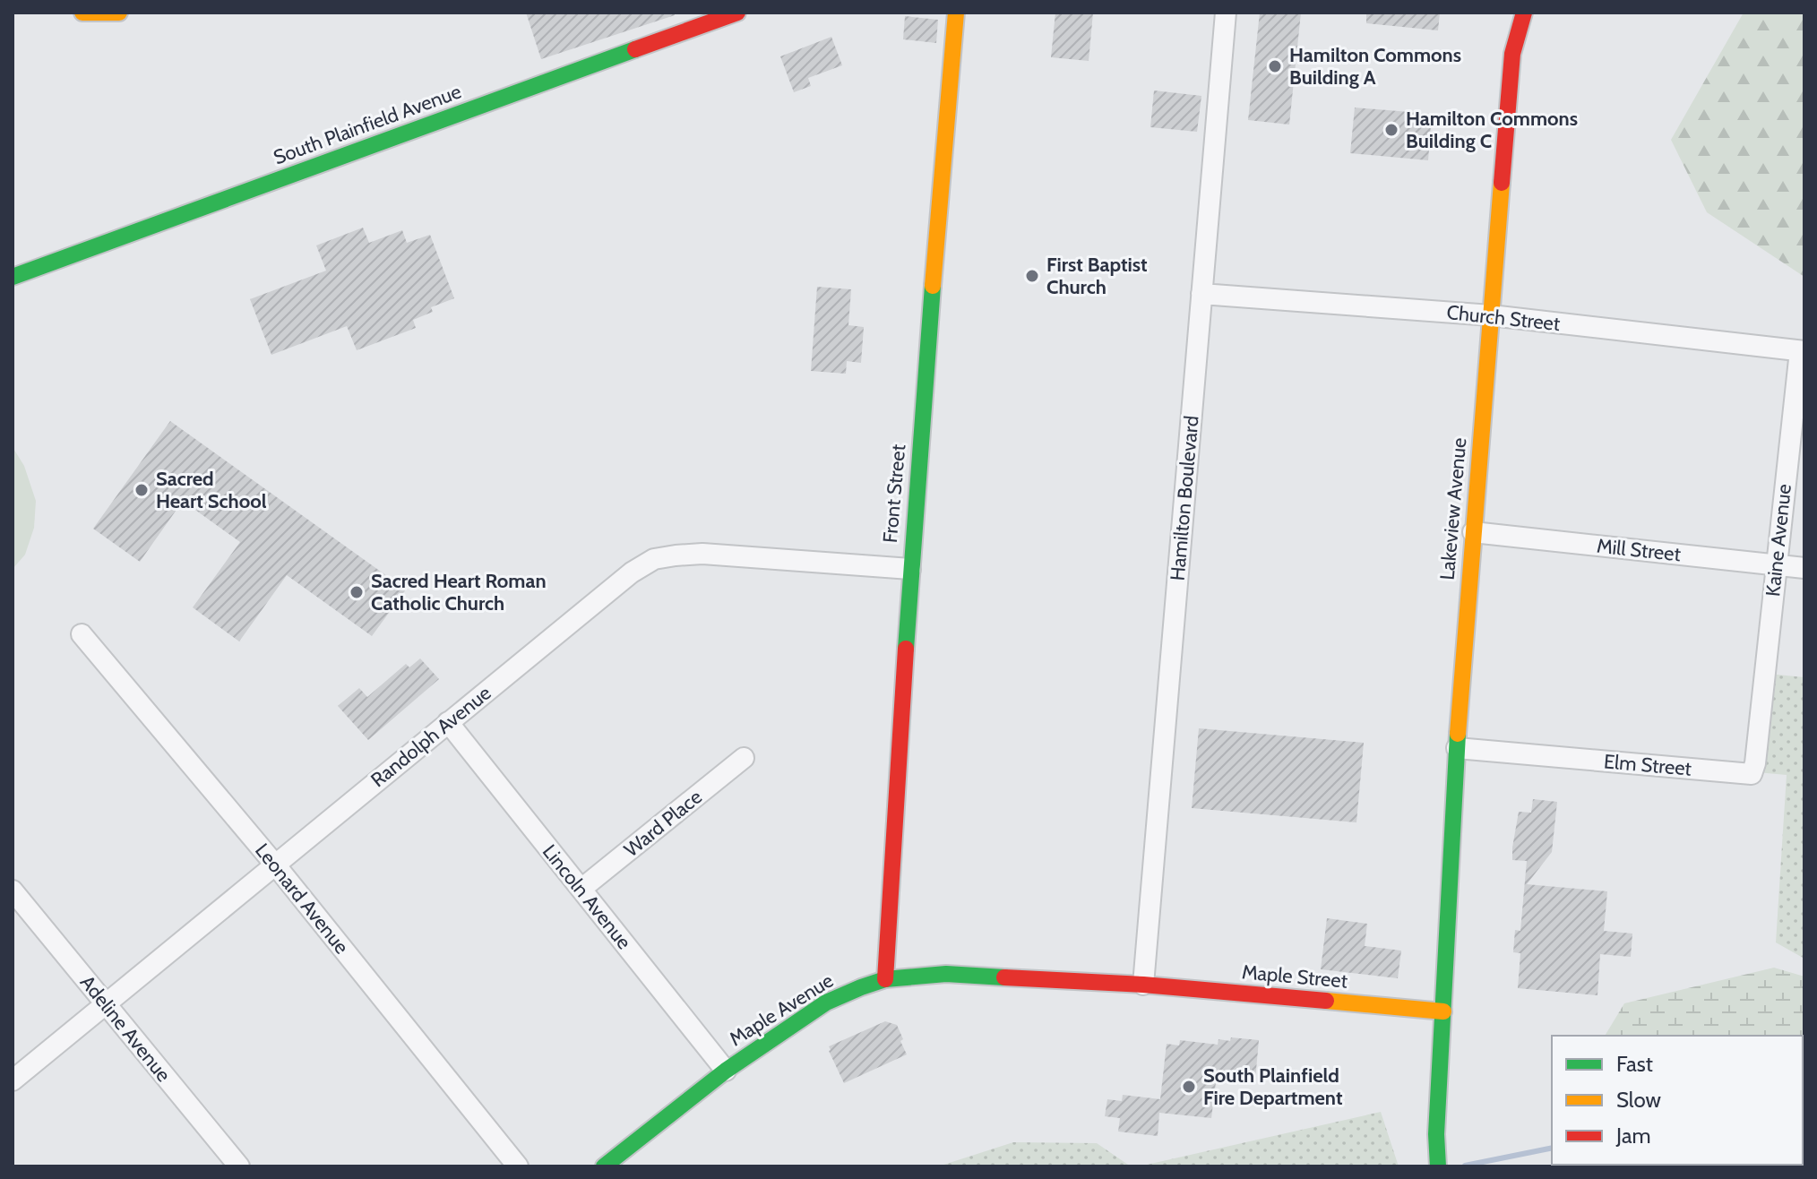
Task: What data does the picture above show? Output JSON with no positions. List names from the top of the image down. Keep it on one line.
{"streets":{"street":["South Plainfield Avenue","Church Street","Front Street","Hamilton Boulevard","Lakeview Avenue","Kaine Avenue","Mill Street","Randolph Avenue","Elm Street","Ward Place","Lincoln Avenue","Leonard Avenue","Maple Street","Maple Avenue","Adeline Avenue"]},"crossings":[["Church Street","Hamilton Boulevard"],["Church Street","Lakeview Avenue"],["Church Street","Kaine Avenue"],["Front Street","Randolph Avenue"],["Front Street","Maple Avenue"],["Hamilton Boulevard","Maple Street"],["Hamilton Boulevard","Maple Avenue"],["Lakeview Avenue","Mill Street"],["Lakeview Avenue","Elm Street"],["Lakeview Avenue","Maple Street"],["Kaine Avenue","Mill Street"],["Kaine Avenue","Elm Street"],["Randolph Avenue","Lincoln Avenue"],["Randolph Avenue","Leonard Avenue"],["Randolph Avenue","Adeline Avenue"],["Ward Place","Lincoln Avenue"],["Lincoln Avenue","Maple Avenue"],["Maple Street","Maple Avenue"]],"places":["Hamilton Commons Building A","Hamilton Commons Building C","First Baptist Church","Sacred Heart School","Sacred Heart Roman Catholic Church","South Plainfield Fire Department"],"legend":["Fast","Slow","Jam"]}
